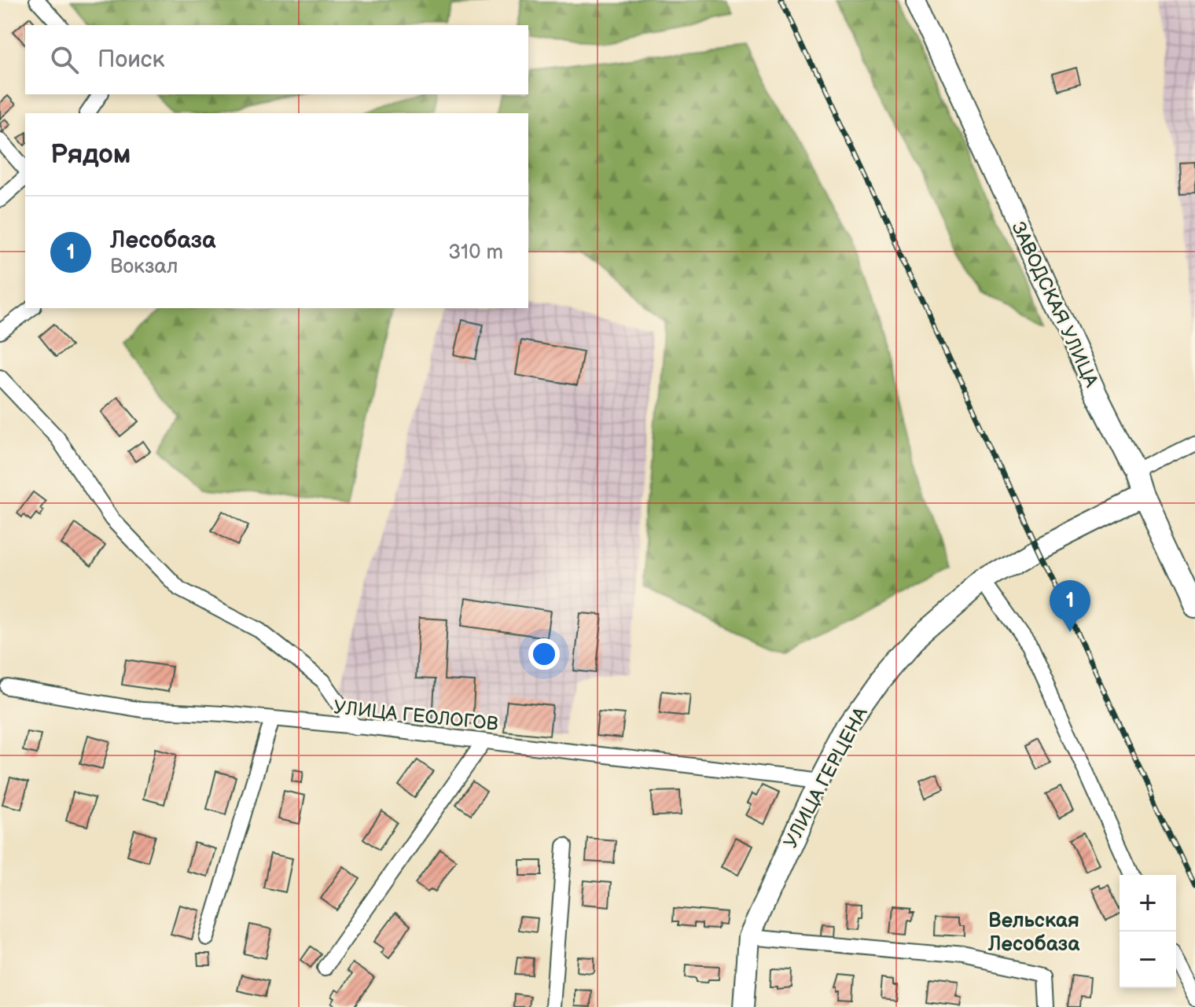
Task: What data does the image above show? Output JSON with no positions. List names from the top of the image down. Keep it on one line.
{"streets":{"street":["ЗАВОДСКАЯ УЛИЦА","УЛИЦА ГЕОЛОГОВ","УЛИЦА ГЕРЦЕНА"]},"crossings":[["ЗАВОДСКАЯ УЛИЦА","УЛИЦА ГЕРЦЕНА"],["УЛИЦА ГЕОЛОГОВ","УЛИЦА ГЕРЦЕНА"]],"districts":["Вельская Лесобаза"],"page":{"search":"Поиск","heading":"Рядом","list":[{"mark":"1","name":"Лесобаза","note":"Вокзал","value":"310 m"}],"pins":"1","map_buttons":["+","−"]}}
